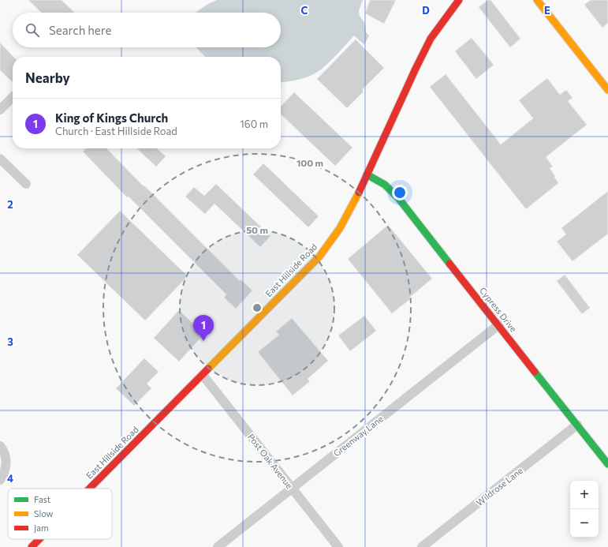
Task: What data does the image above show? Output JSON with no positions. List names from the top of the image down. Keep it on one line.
{"streets":{"street":["East Hillside Road","Cypress Drive","Greenway Lane","Post Oak Avenue","Wildrose Lane"]},"crossings":[["East Hillside Road","Cypress Drive"],["East Hillside Road","Post Oak Avenue"],["Cypress Drive","Greenway Lane"],["Cypress Drive","Wildrose Lane"],["Greenway Lane","Post Oak Avenue"]],"legend":["Fast","Slow","Jam"],"page":{"search":"Search here","heading":"Nearby","list":[{"mark":"1","name":"King of Kings Church","note":"Church · East Hillside Road","value":"160 m"}],"pins":"1","map_buttons":["+","−"]},"grid":{"columns":["C","D","E"],"rows":["2","3","4"]},"rings":["100 m","50 m"]}
